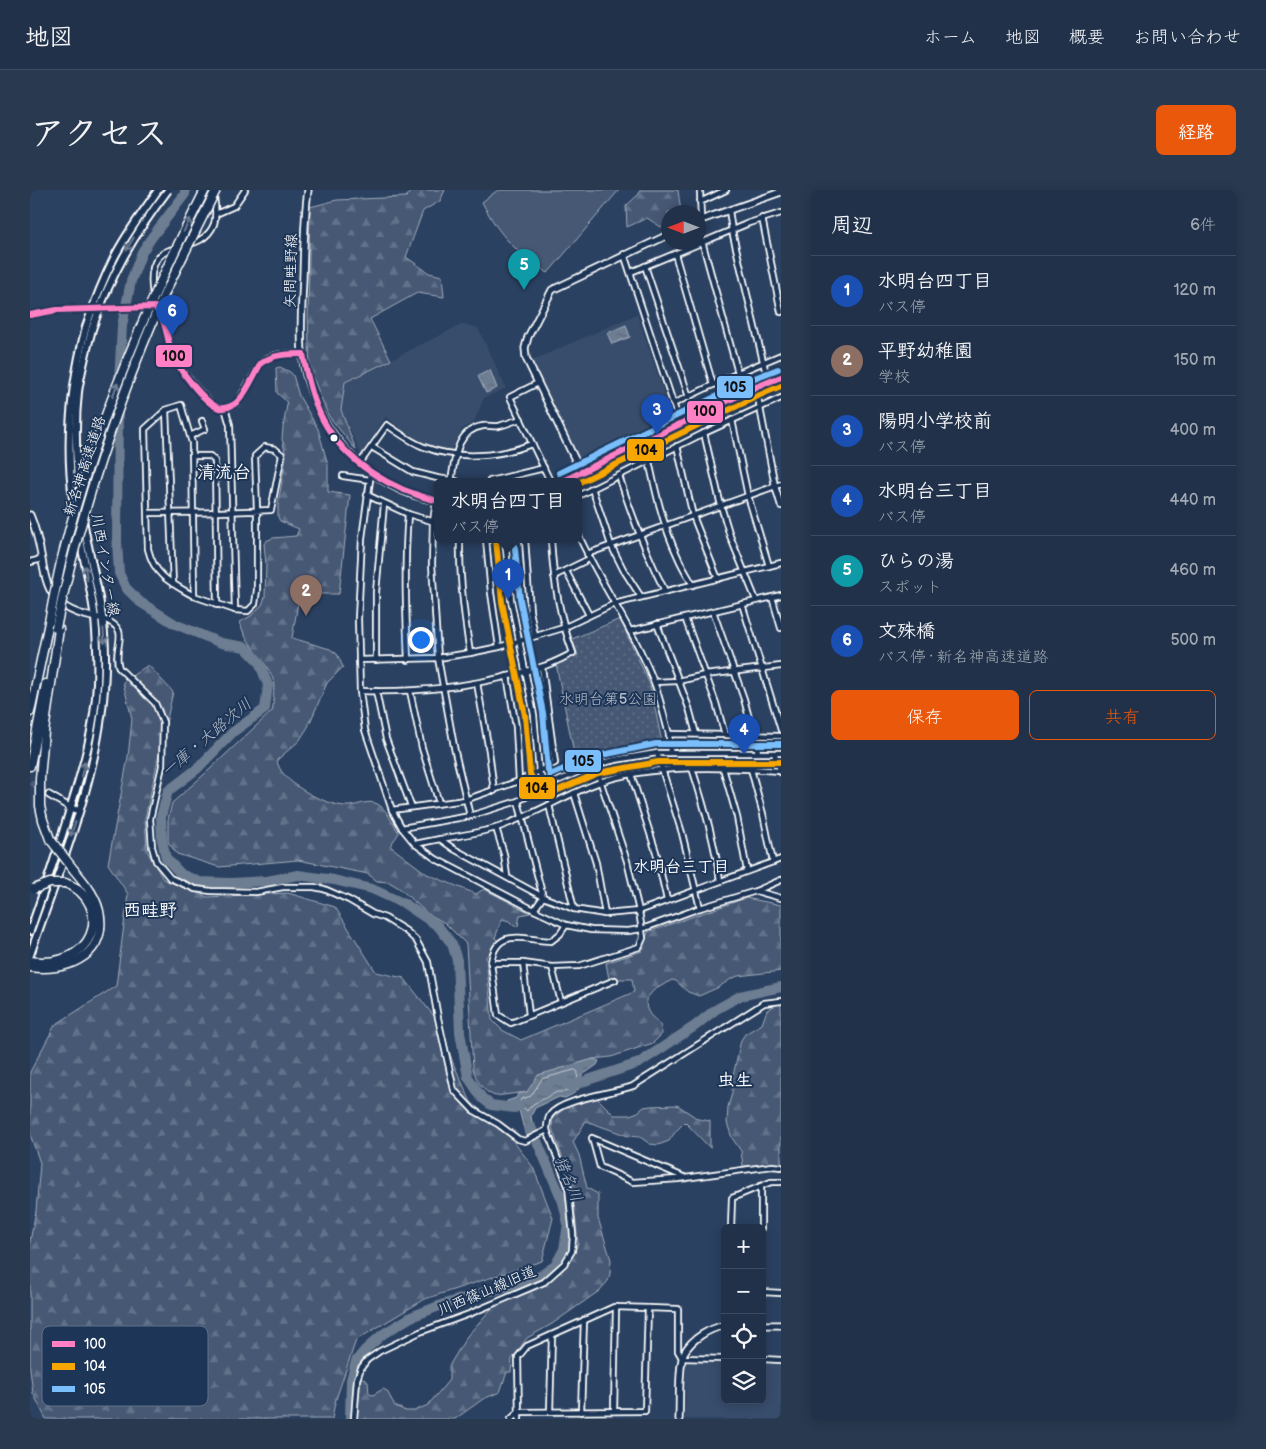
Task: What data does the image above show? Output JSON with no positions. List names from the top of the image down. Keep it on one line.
{"streets":{"highway":["新名神高速道路"],"main road":["川西インター線"],"street":["矢問畦野線","川西篠山線旧道"]},"districts":["清流台","水明台三丁目","西畦野","虫生"],"water":["一庫・大路次川","猪名川"],"parks":["水明台第5公園"],"lines":["transit line 100","transit line 105","transit line 104"],"legend":["100","104","105"],"north":"left","page":{"header":"地図","nav":["ホーム","地図","概要","お問い合わせ"],"title":"アクセス","buttons":["経路",["保存","共有"]],"heading":["周辺","6件"],"pins":["5","6","3","1","2","4"],"list":[{"mark":"1","name":"水明台四丁目","note":"バス停","value":"120 m"},{"mark":"2","name":"平野幼稚園","note":"学校","value":"150 m"},{"mark":"3","name":"陽明小学校前","note":"バス停","value":"400 m"},{"mark":"4","name":"水明台三丁目","note":"バス停","value":"440 m"},{"mark":"5","name":"ひらの湯","note":"スポット","value":"460 m"},{"mark":"6","name":"文殊橋","note":"バス停 · 新名神高速道路","value":"500 m"}],"popup":["水明台四丁目","バス停"],"map_buttons":["+","−"]}}
